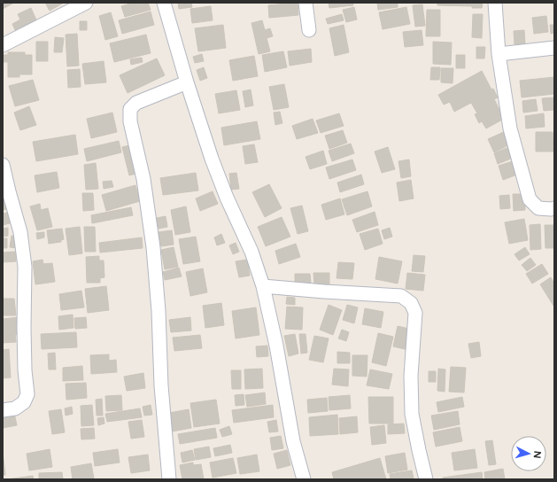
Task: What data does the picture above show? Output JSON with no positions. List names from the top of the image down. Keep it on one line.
{"north":"right"}
